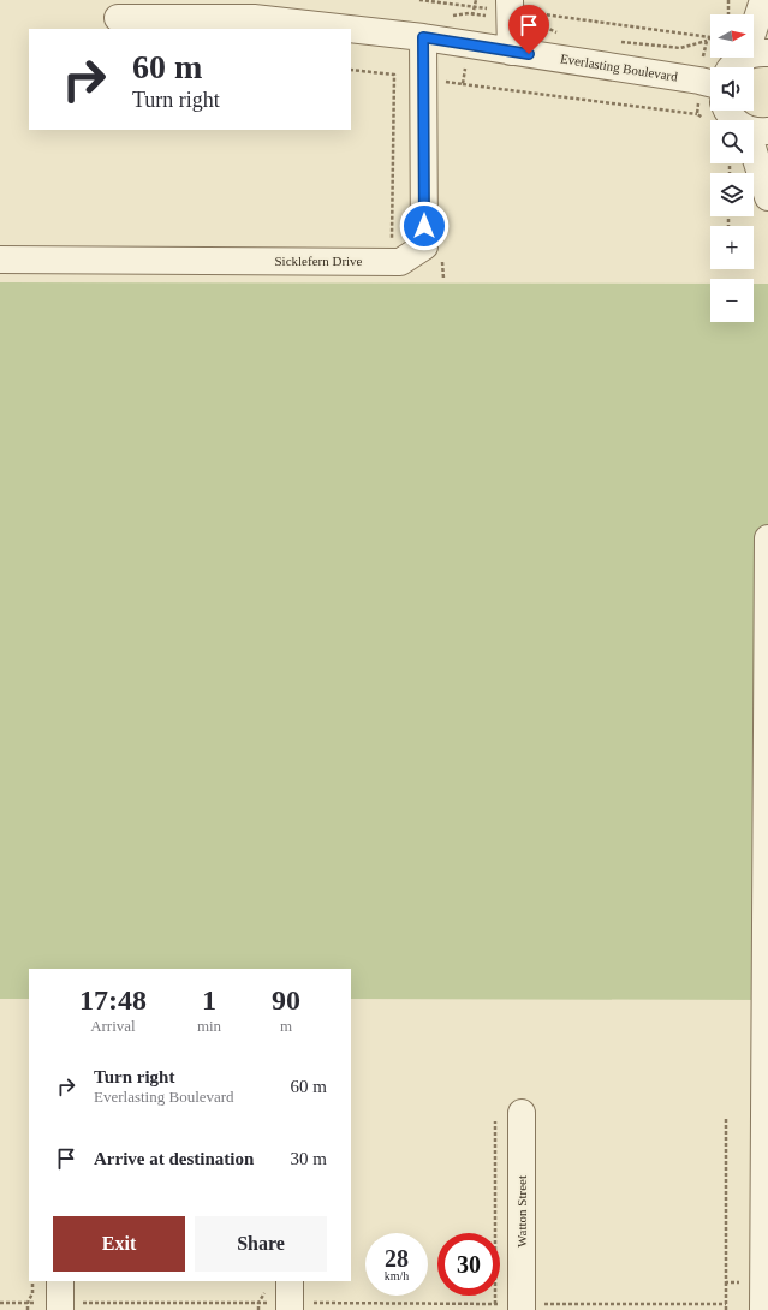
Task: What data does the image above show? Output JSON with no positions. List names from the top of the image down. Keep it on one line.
{"streets":{"street":["Everlasting Boulevard","Sicklefern Drive","Watton Street"]},"crossings":[["Everlasting Boulevard","Sicklefern Drive"]],"north":"right","page":{"map_buttons":["+","−"],"turn":["60 m","Turn right"],"eta":["17:48","Arrival","1","min","90","m"],"list":[{"name":"Turn right","note":"Everlasting Boulevard","value":"60 m"},{"name":"Arrive at destination","value":"30 m"}],"buttons":["Exit","Share"],"speed":"28 km/h","limit":"30"}}
